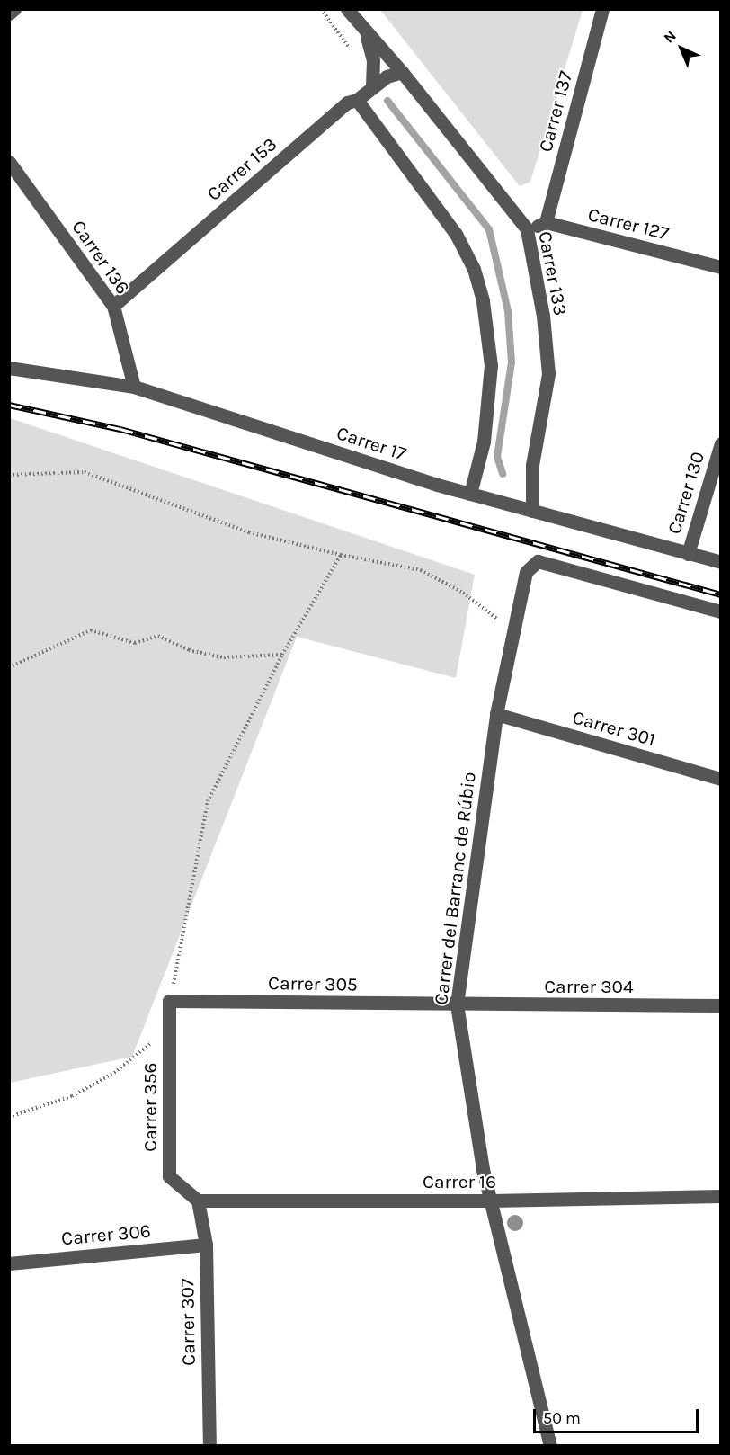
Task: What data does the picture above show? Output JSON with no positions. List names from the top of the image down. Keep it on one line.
{"streets":{"street":["Carrer 137","Carrer 153","Carrer 127","Carrer 136","Carrer 133","Carrer 17","Carrer 130","Carrer 301","Carrer del Barranc de Rúbio","Carrer 305","Carrer 304","Carrer 356","Carrer 16","Carrer 306","Carrer 307"]},"crossings":[["Carrer 137","Carrer 127"],["Carrer 153","Carrer 136"],["Carrer 153","Carrer 133"],["Carrer 136","Carrer 17"],["Carrer 133","Carrer 17"],["Carrer 17","Carrer 130"],["Carrer 301","Carrer del Barranc de Rúbio"],["Carrer del Barranc de Rúbio","Carrer 305"],["Carrer del Barranc de Rúbio","Carrer 304"],["Carrer del Barranc de Rúbio","Carrer 16"],["Carrer 305","Carrer 304"],["Carrer 305","Carrer 356"],["Carrer 356","Carrer 16"],["Carrer 356","Carrer 307"],["Carrer 16","Carrer 307"],["Carrer 306","Carrer 307"]],"scale_bar":"50 m","north":"top left"}
